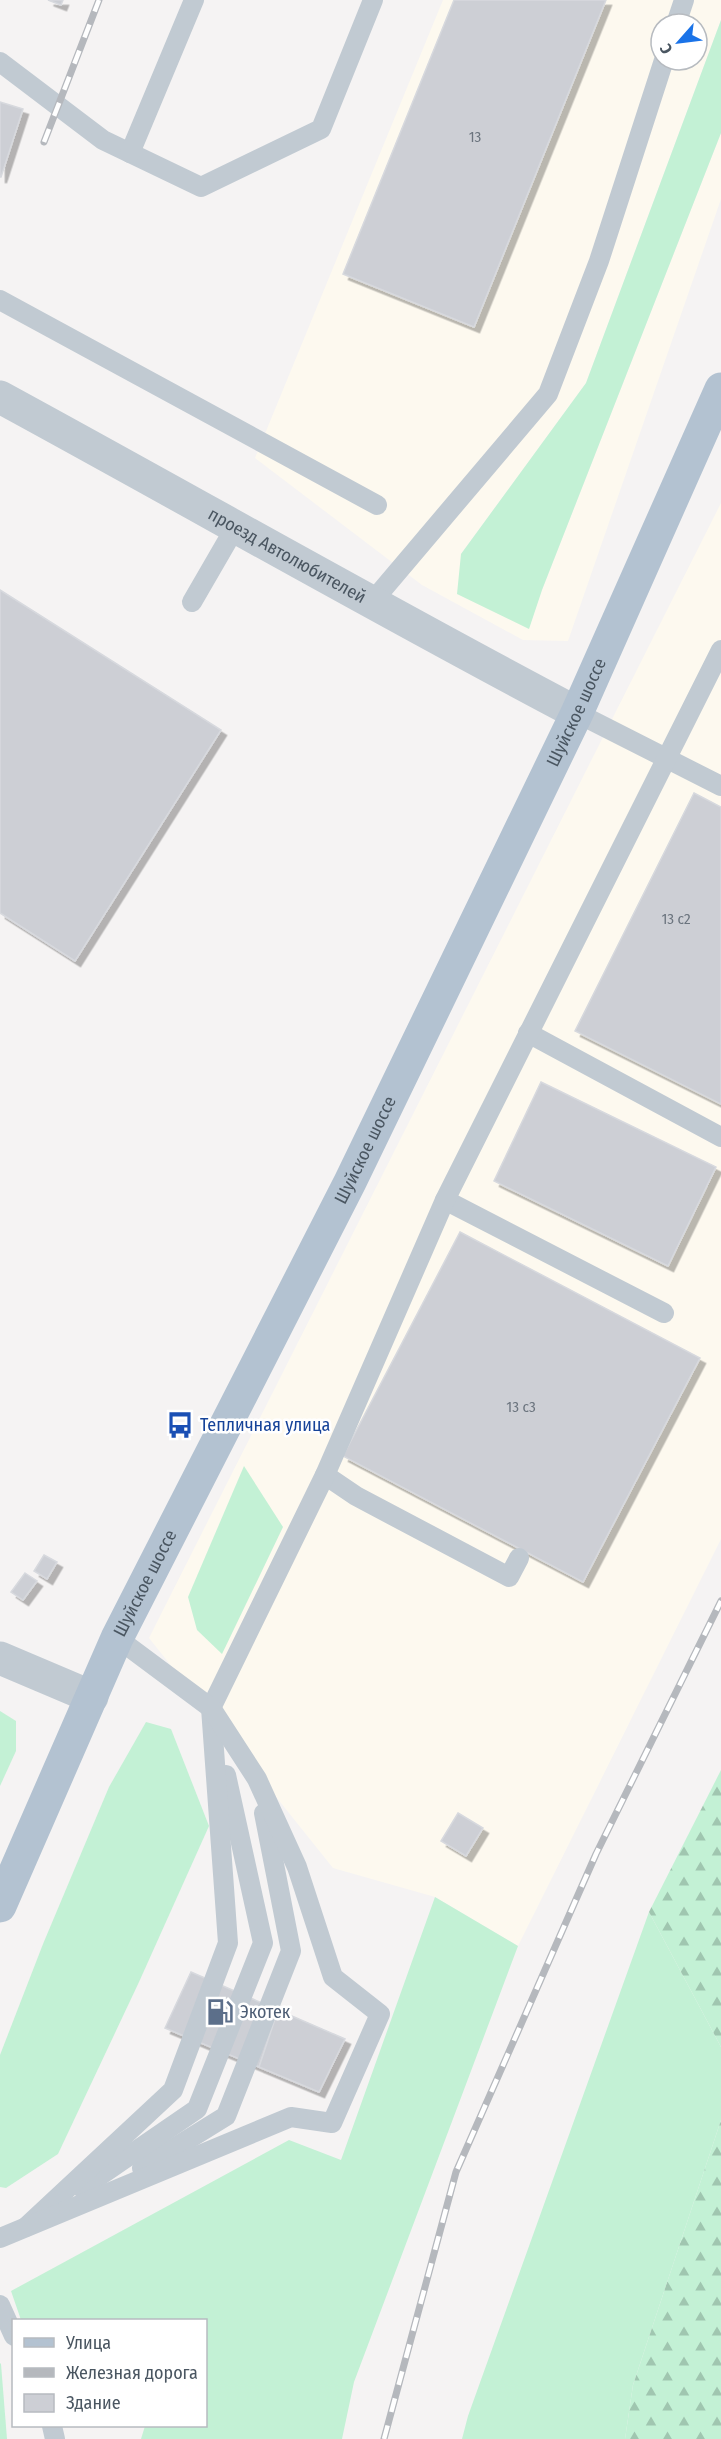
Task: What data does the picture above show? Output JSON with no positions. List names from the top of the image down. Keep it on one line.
{"streets":{"main road":["Шуйское шоссе"],"street":["проезд Автолюбителей"]},"crossings":[["проезд Автолюбителей","Шуйское шоссе"]],"places":{"bus stop":["Тепличная улица"],"fuel station":["Экотек"]},"house_numbers":["13","13 с2","13 с3"],"legend":["Улица","Железная дорога","Здание"],"north":"bottom left"}
